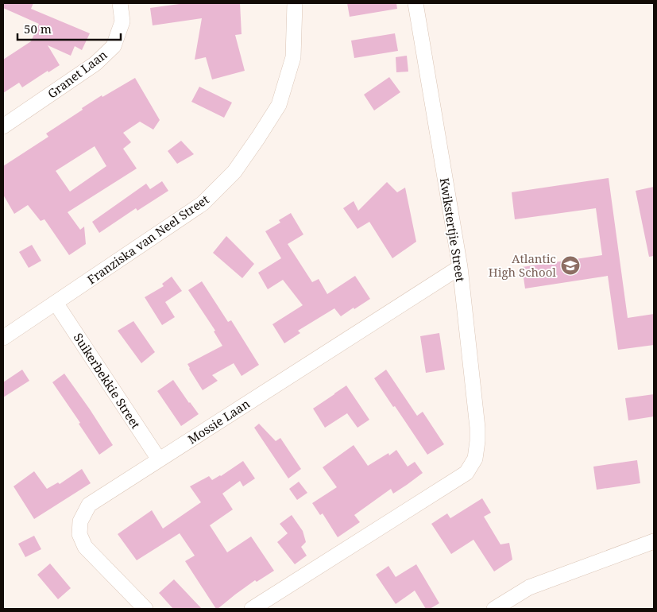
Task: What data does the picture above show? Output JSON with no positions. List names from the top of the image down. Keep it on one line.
{"streets":{"street":["Granet Laan","Kwikstertjie Street","Franziska van Neel Street","Suikerbekkie Street","Mossie Laan"]},"crossings":[["Kwikstertjie Street","Mossie Laan"],["Franziska van Neel Street","Suikerbekkie Street"],["Suikerbekkie Street","Mossie Laan"]],"places":{"school or university":["Atlantic High School"]},"scale_bar":"50 m"}
